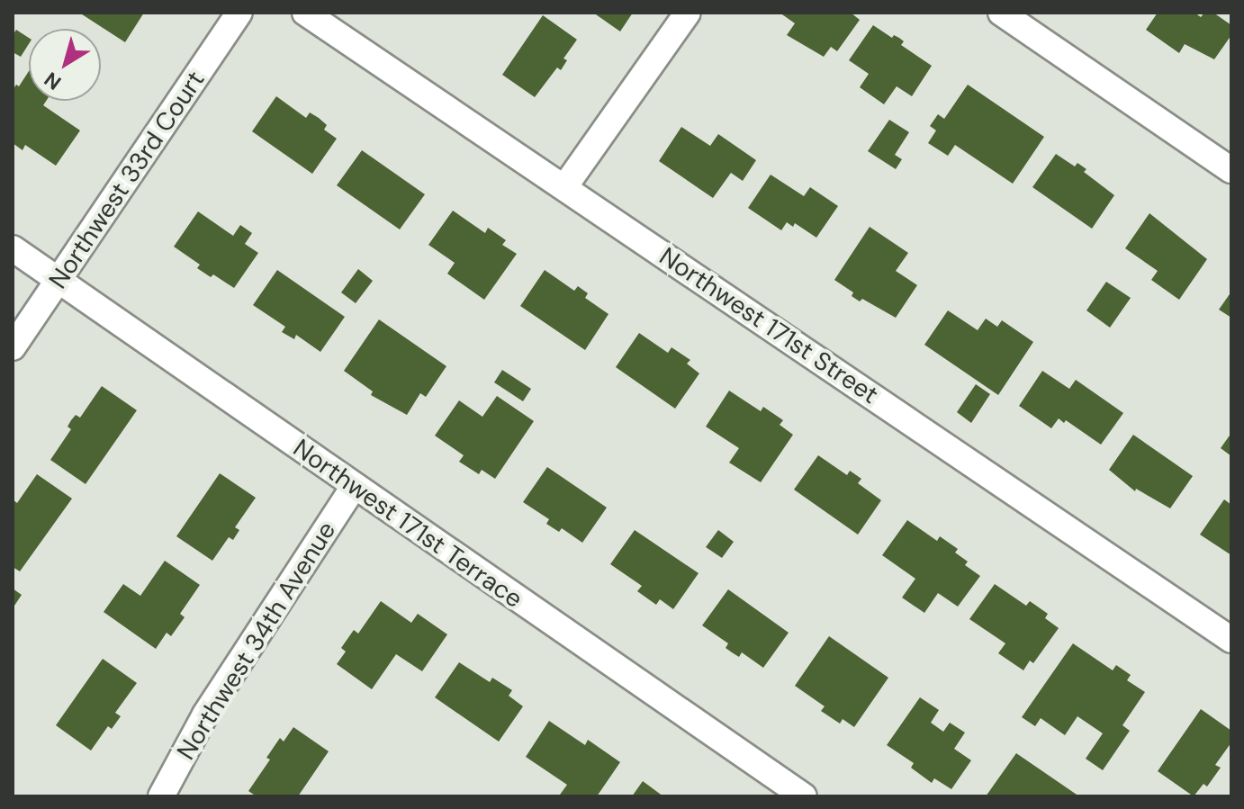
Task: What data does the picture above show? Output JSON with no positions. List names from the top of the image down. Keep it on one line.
{"streets":{"street":["Northwest 33rd Court","Northwest 171st Street","Northwest 171st Terrace","Northwest 34th Avenue"]},"crossings":[["Northwest 33rd Court","Northwest 171st Terrace"],["Northwest 171st Terrace","Northwest 34th Avenue"]],"north":"bottom left"}
